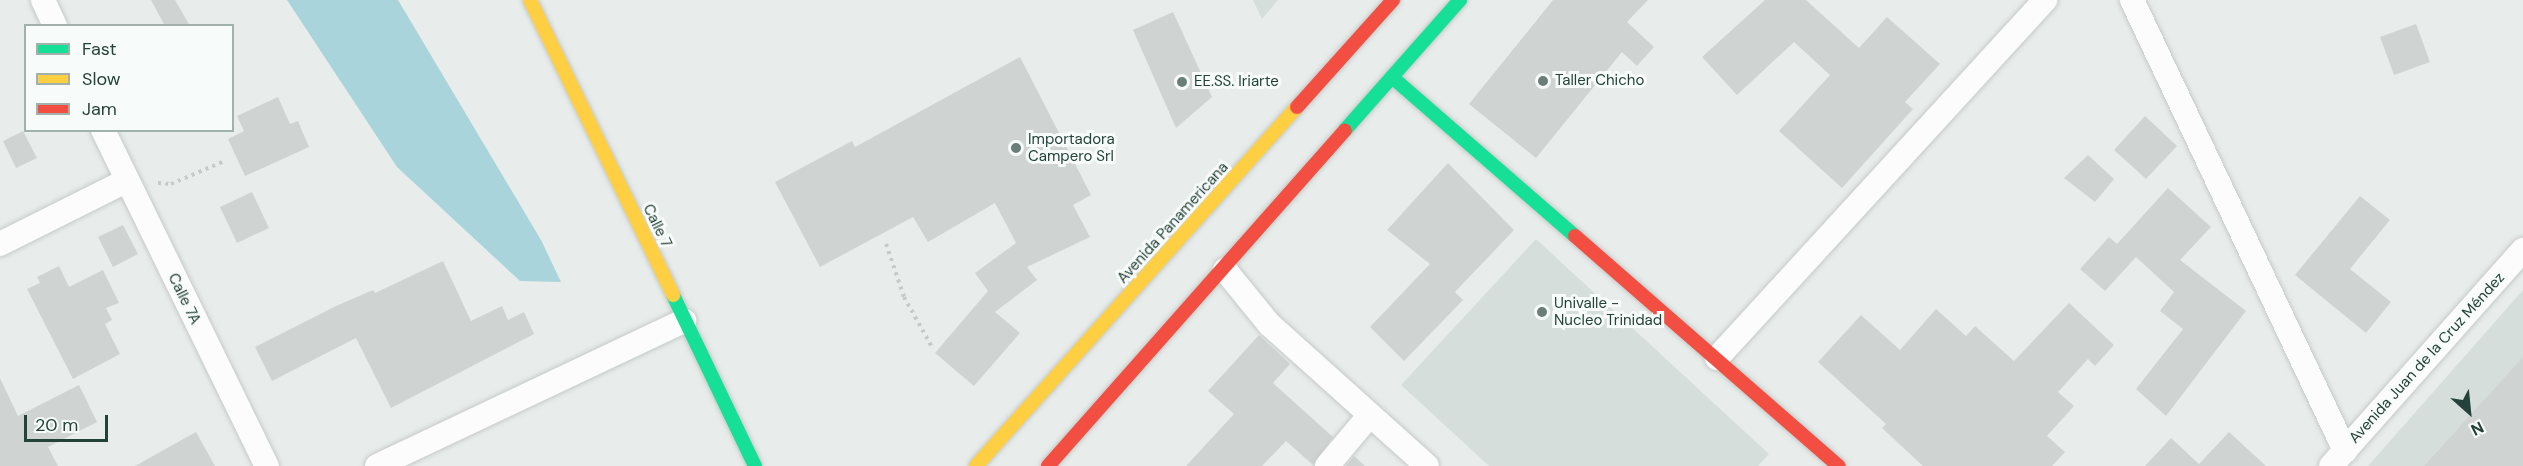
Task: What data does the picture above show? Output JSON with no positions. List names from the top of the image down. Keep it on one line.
{"streets":{"main road":["Avenida Panamericana","Calle 7"],"street":["Calle 7A","Avenida Juan de la Cruz Méndez"]},"places":["Taller Chicho","EE.SS. Iriarte","Importadora Campero Srl","Univalle - Nucleo Trinidad"],"legend":["Fast","Slow","Jam"],"scale_bar":"20 m","north":"bottom right"}
